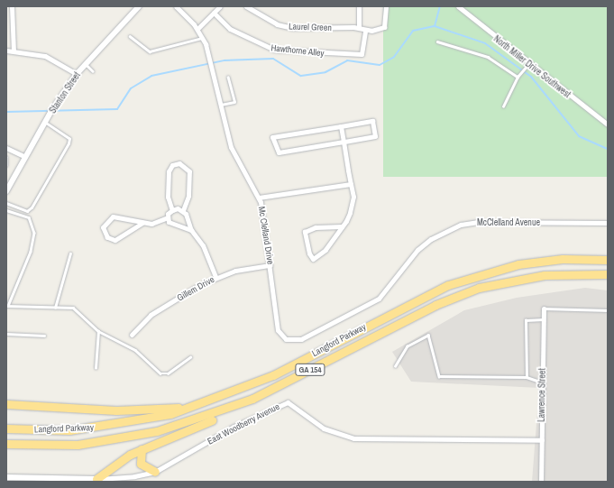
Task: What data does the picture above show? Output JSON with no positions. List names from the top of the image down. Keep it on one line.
{"streets":{"highway":["Langford Parkway","GA 154"],"street":["Laurel Green","Hawthorne Alley","North Miller Drive Southwest","Stanton Street","McClelland Avenue","Mc Clelland Drive","Gillem Drive","Lawrence Street","East Woodberry Avenue"]},"crossings":[["McClelland Avenue","Mc Clelland Drive"],["Mc Clelland Drive","Gillem Drive"],["Lawrence Street","East Woodberry Avenue"]]}
